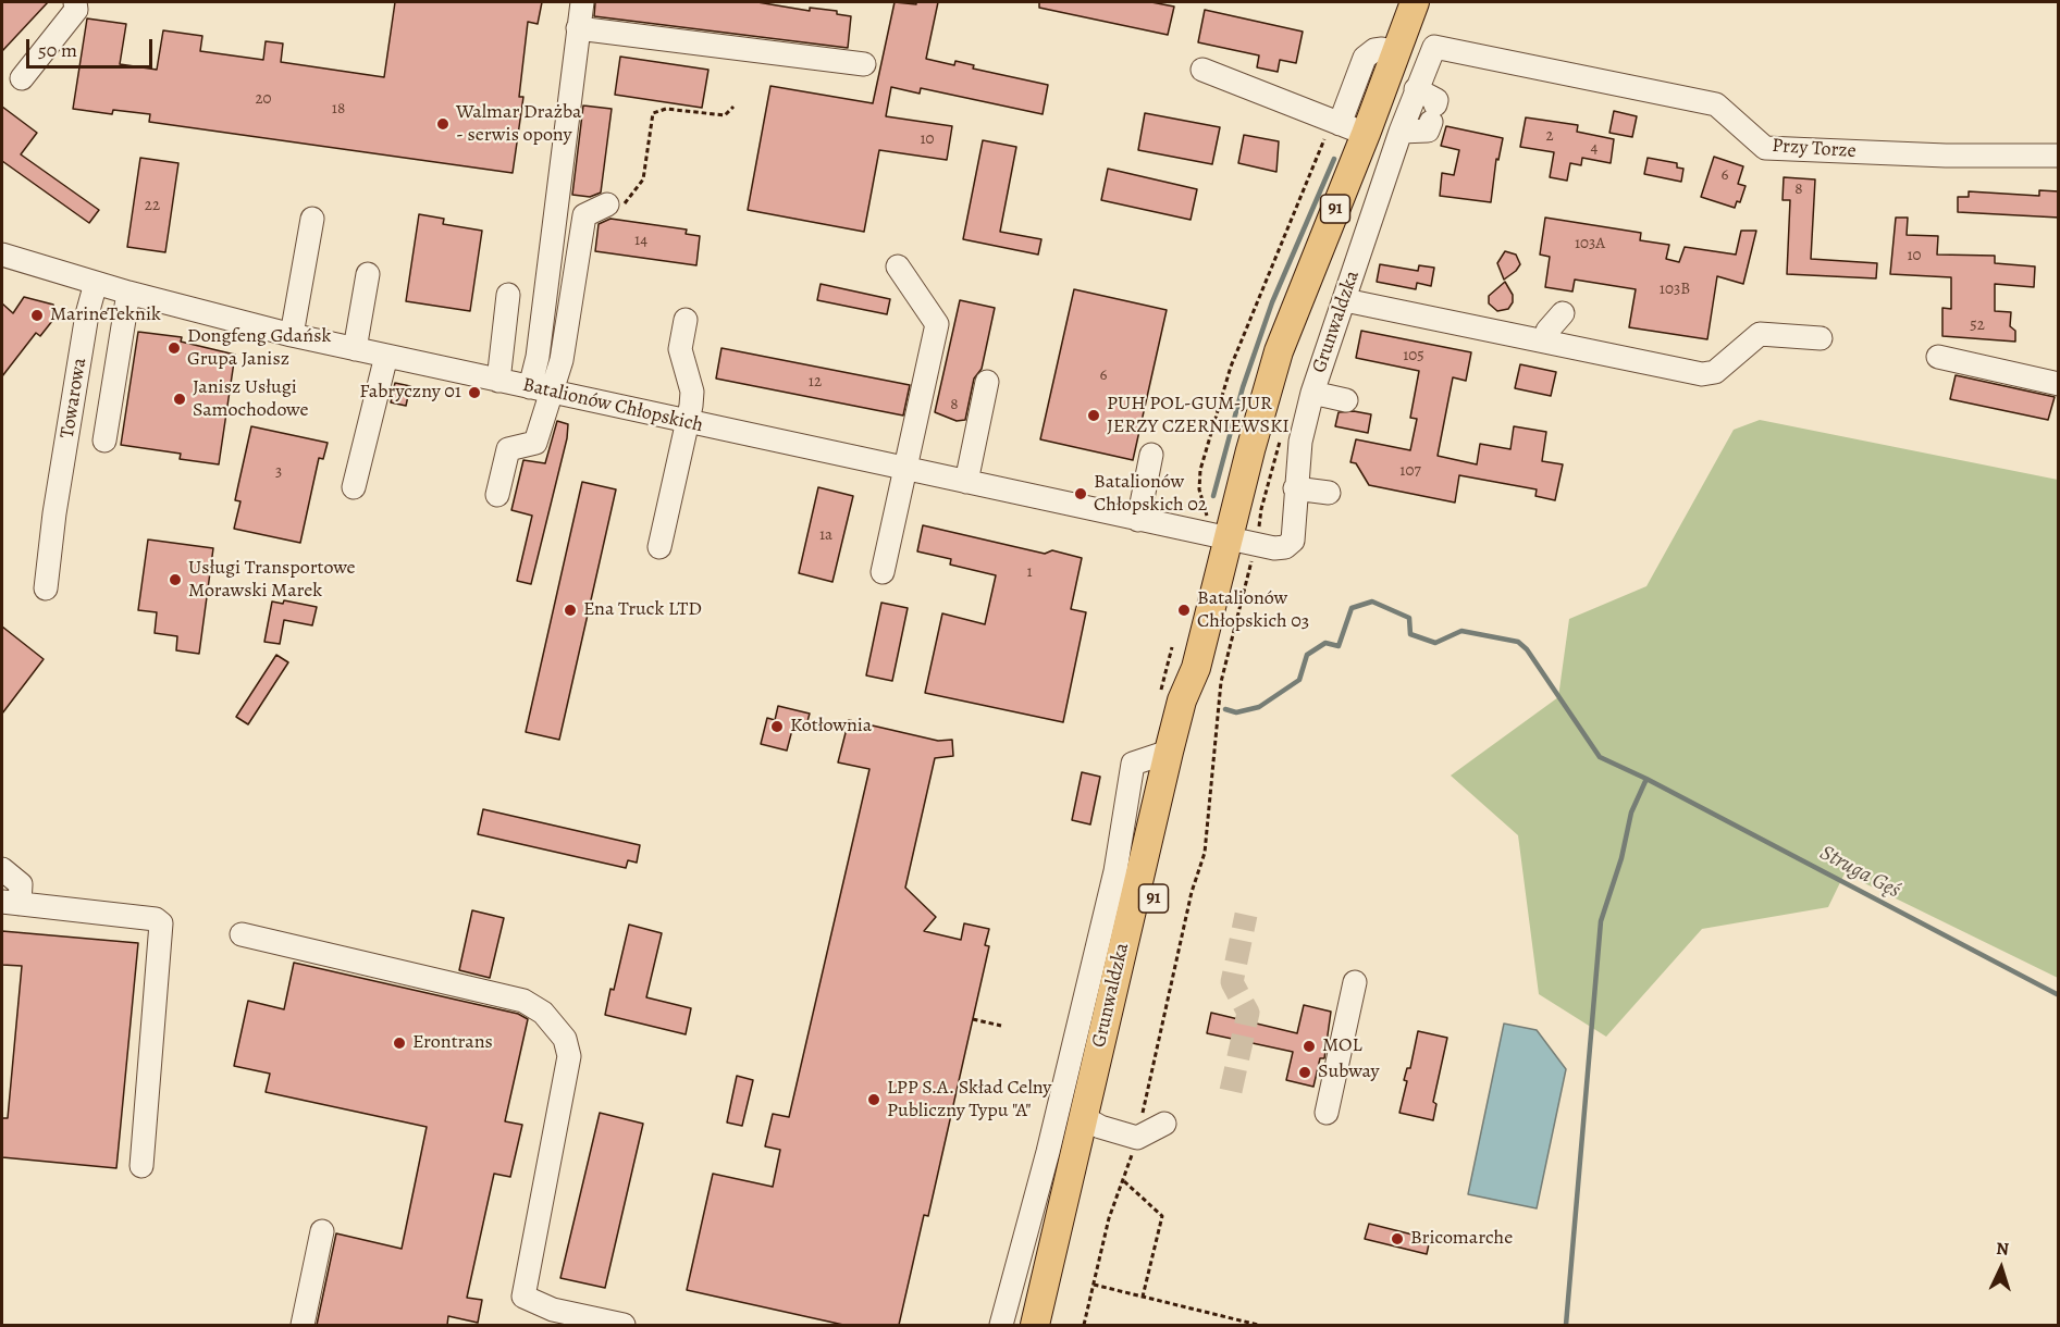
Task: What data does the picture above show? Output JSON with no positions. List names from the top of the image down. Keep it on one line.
{"streets":{"main road":["91","Grunwaldzka"],"street":["Przy Torze","Towarowa","Batalionów Chłopskich"]},"crossings":[["Przy Torze","Grunwaldzka"],["Grunwaldzka","Batalionów Chłopskich"],["Towarowa","Batalionów Chłopskich"]],"water":["Struga Gęś"],"places":["Walmar Drażba - serwis opony","MarineTeknik","Dongfeng Gdańsk Grupa Janisz","Fabryczny 01","Janisz Usługi Samochodowe","PUH POL-GUM-JUR JERZY CZERNIEWSKI","Batalionów Chłopskich 02","Usługi Transportowe Morawski Marek","Ena Truck LTD","Batalionów Chłopskich 03","Kotłownia","Erontrans","MOL","Subway","LPP S.A. Skład Celny Publiczny Typu \"A\"","Bricomarche"],"house_numbers":["20","18","2","10","4","6","8","22","14","103A","10","103B","52","105","6","12","8","107","3","1a","1"],"scale_bar":"50 m","north":"top"}
